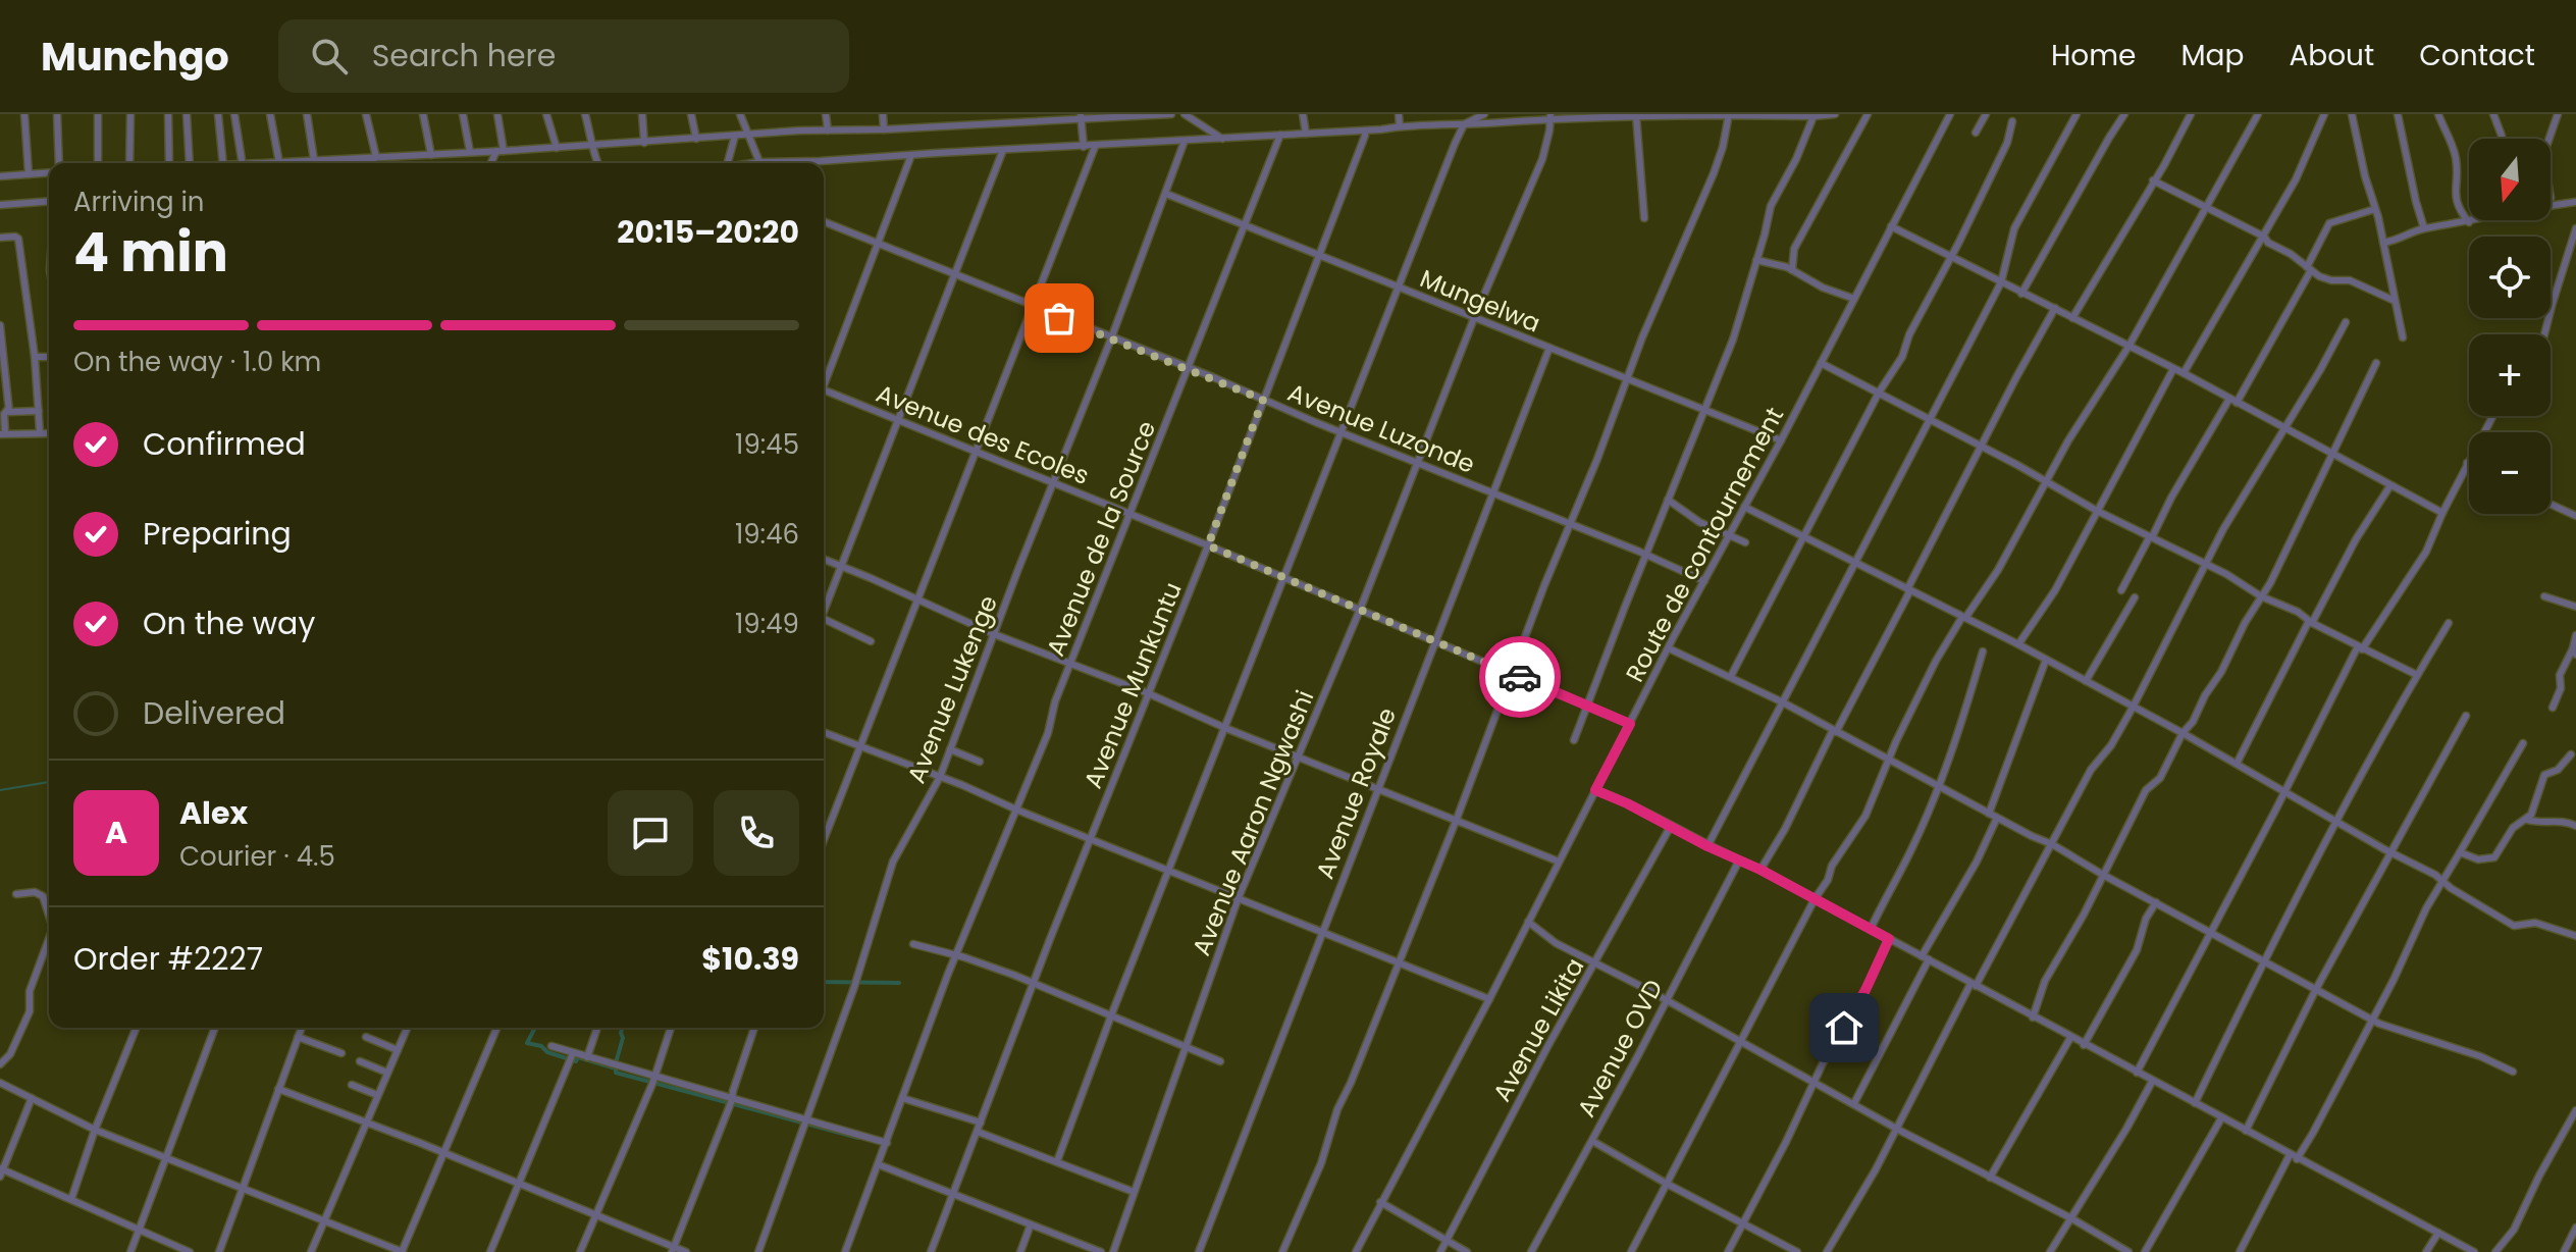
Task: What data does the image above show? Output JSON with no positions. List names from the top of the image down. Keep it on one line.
{"streets":{"street":["Mungelwa","Avenue Luzonde","Avenue des Ecoles","Avenue de la Source","Route de contournement","Avenue Munkuntu","Avenue Lukenge","Avenue Royale","Avenue Aaron Ngwashi","Avenue Likita","Avenue OVD"]},"crossings":[["Mungelwa","Avenue de la Source"],["Mungelwa","Route de contournement"],["Mungelwa","Avenue Munkuntu"],["Mungelwa","Avenue Lukenge"],["Mungelwa","Avenue Royale"],["Mungelwa","Avenue Aaron Ngwashi"],["Avenue Luzonde","Avenue de la Source"],["Avenue Luzonde","Route de contournement"],["Avenue Luzonde","Avenue Munkuntu"],["Avenue Luzonde","Avenue Lukenge"],["Avenue Luzonde","Avenue Royale"],["Avenue Luzonde","Avenue Aaron Ngwashi"],["Avenue des Ecoles","Avenue de la Source"],["Avenue des Ecoles","Route de contournement"],["Avenue des Ecoles","Avenue Munkuntu"],["Avenue des Ecoles","Avenue Lukenge"],["Avenue des Ecoles","Avenue Royale"],["Avenue des Ecoles","Avenue Aaron Ngwashi"]],"north":"bottom","page":{"header":"Munchgo","search":"Search here","nav":["Home","Map","About","Contact"],"map_buttons":["+","−"],"heading":["4 min","Arriving in","20:15–20:20"],"panel":["Alex","Courier · 4.5","Order #2227","$10.39"],"bar":"On the way · 1.0 km","list":[["Confirmed","19:45"],["Preparing","19:46"],["On the way","19:49"],"Delivered"],"round":"A"}}
